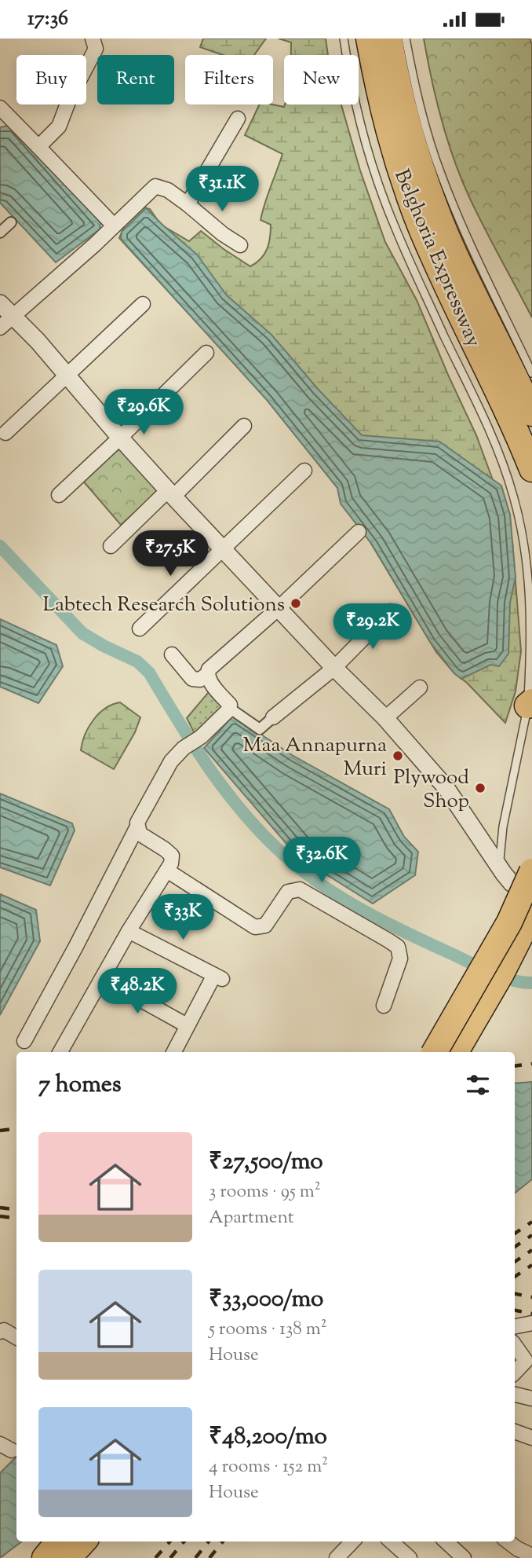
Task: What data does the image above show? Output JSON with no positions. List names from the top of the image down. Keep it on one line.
{"streets":{"highway":["Belghoria Expressway"]},"places":["Labtech Research Solutions","Maa Annapurna Muri","Plywood Shop"],"page":{"status":"17:36","chip":["Buy","Rent","Filters","New"],"price":["₹31.1K","₹29.6K","₹27.5K","₹29.2K","₹32.6K","₹33K","₹48.2K"],"heading":"7 homes","list":[{"name":"₹27,500/mo","note":"3 rooms · 95 m² · Apartment"},{"name":"₹33,000/mo","note":"5 rooms · 138 m² · House"},{"name":"₹48,200/mo","note":"4 rooms · 152 m² · House"}]}}
